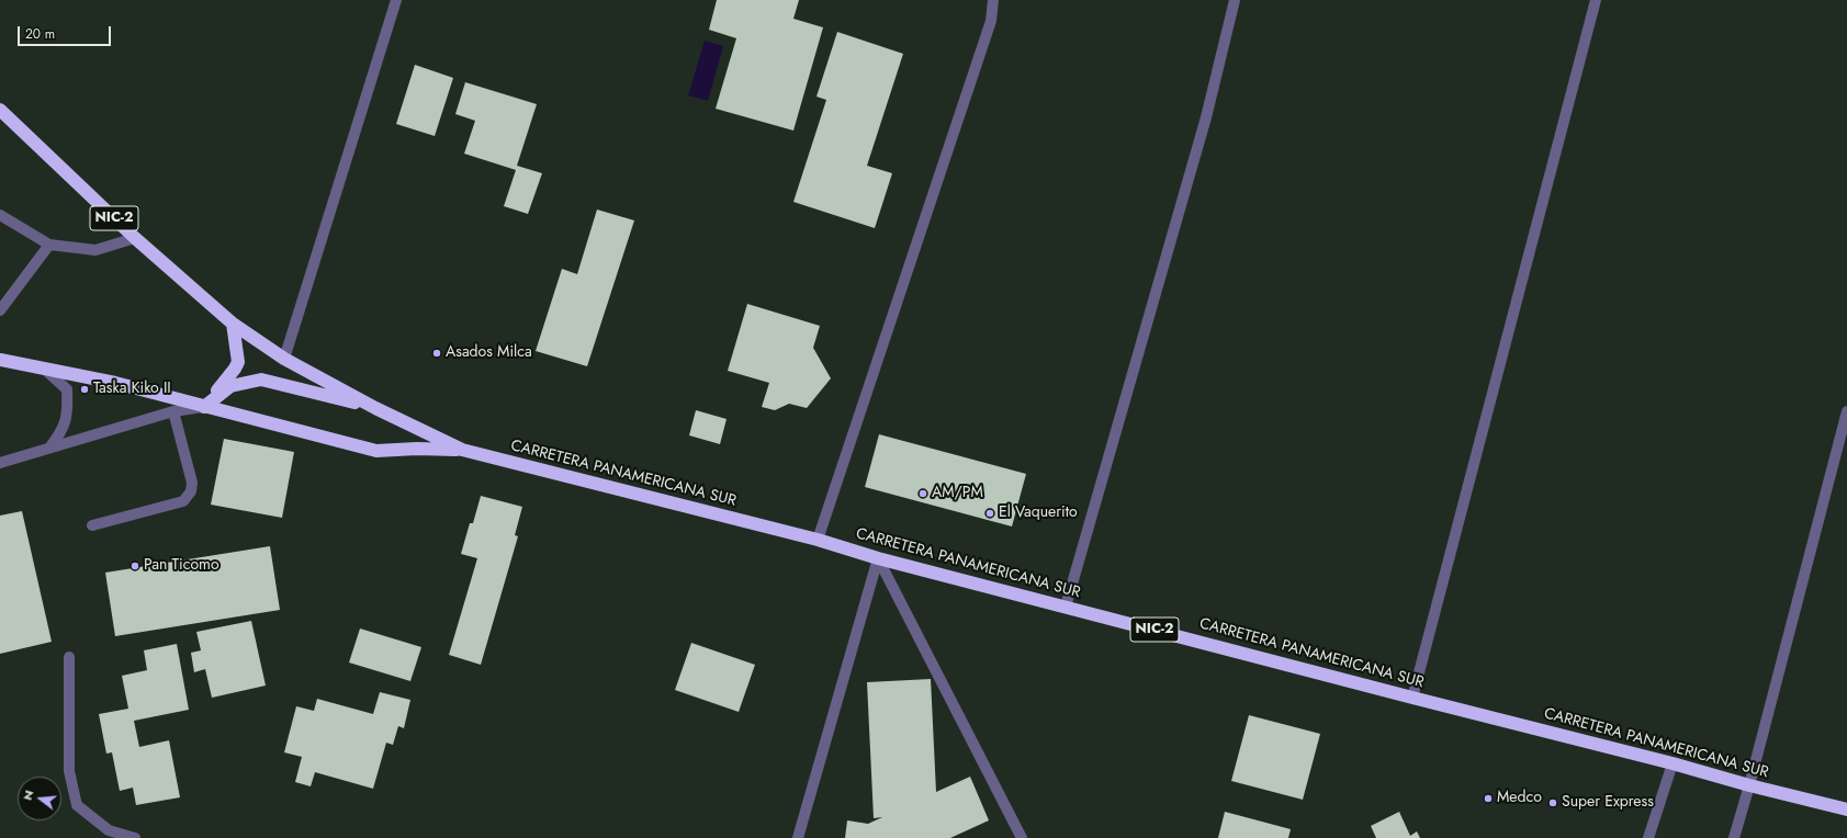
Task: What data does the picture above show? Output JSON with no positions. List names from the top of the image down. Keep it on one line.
{"streets":{"highway":["NIC-2","CARRETERA PANAMERICANA SUR"]},"places":["Asados Milca","Taska Kiko II","AM/PM","El Vaquerito","Pan Ticomo","Medco","Super Express"],"scale_bar":"20 m","north":"left"}
